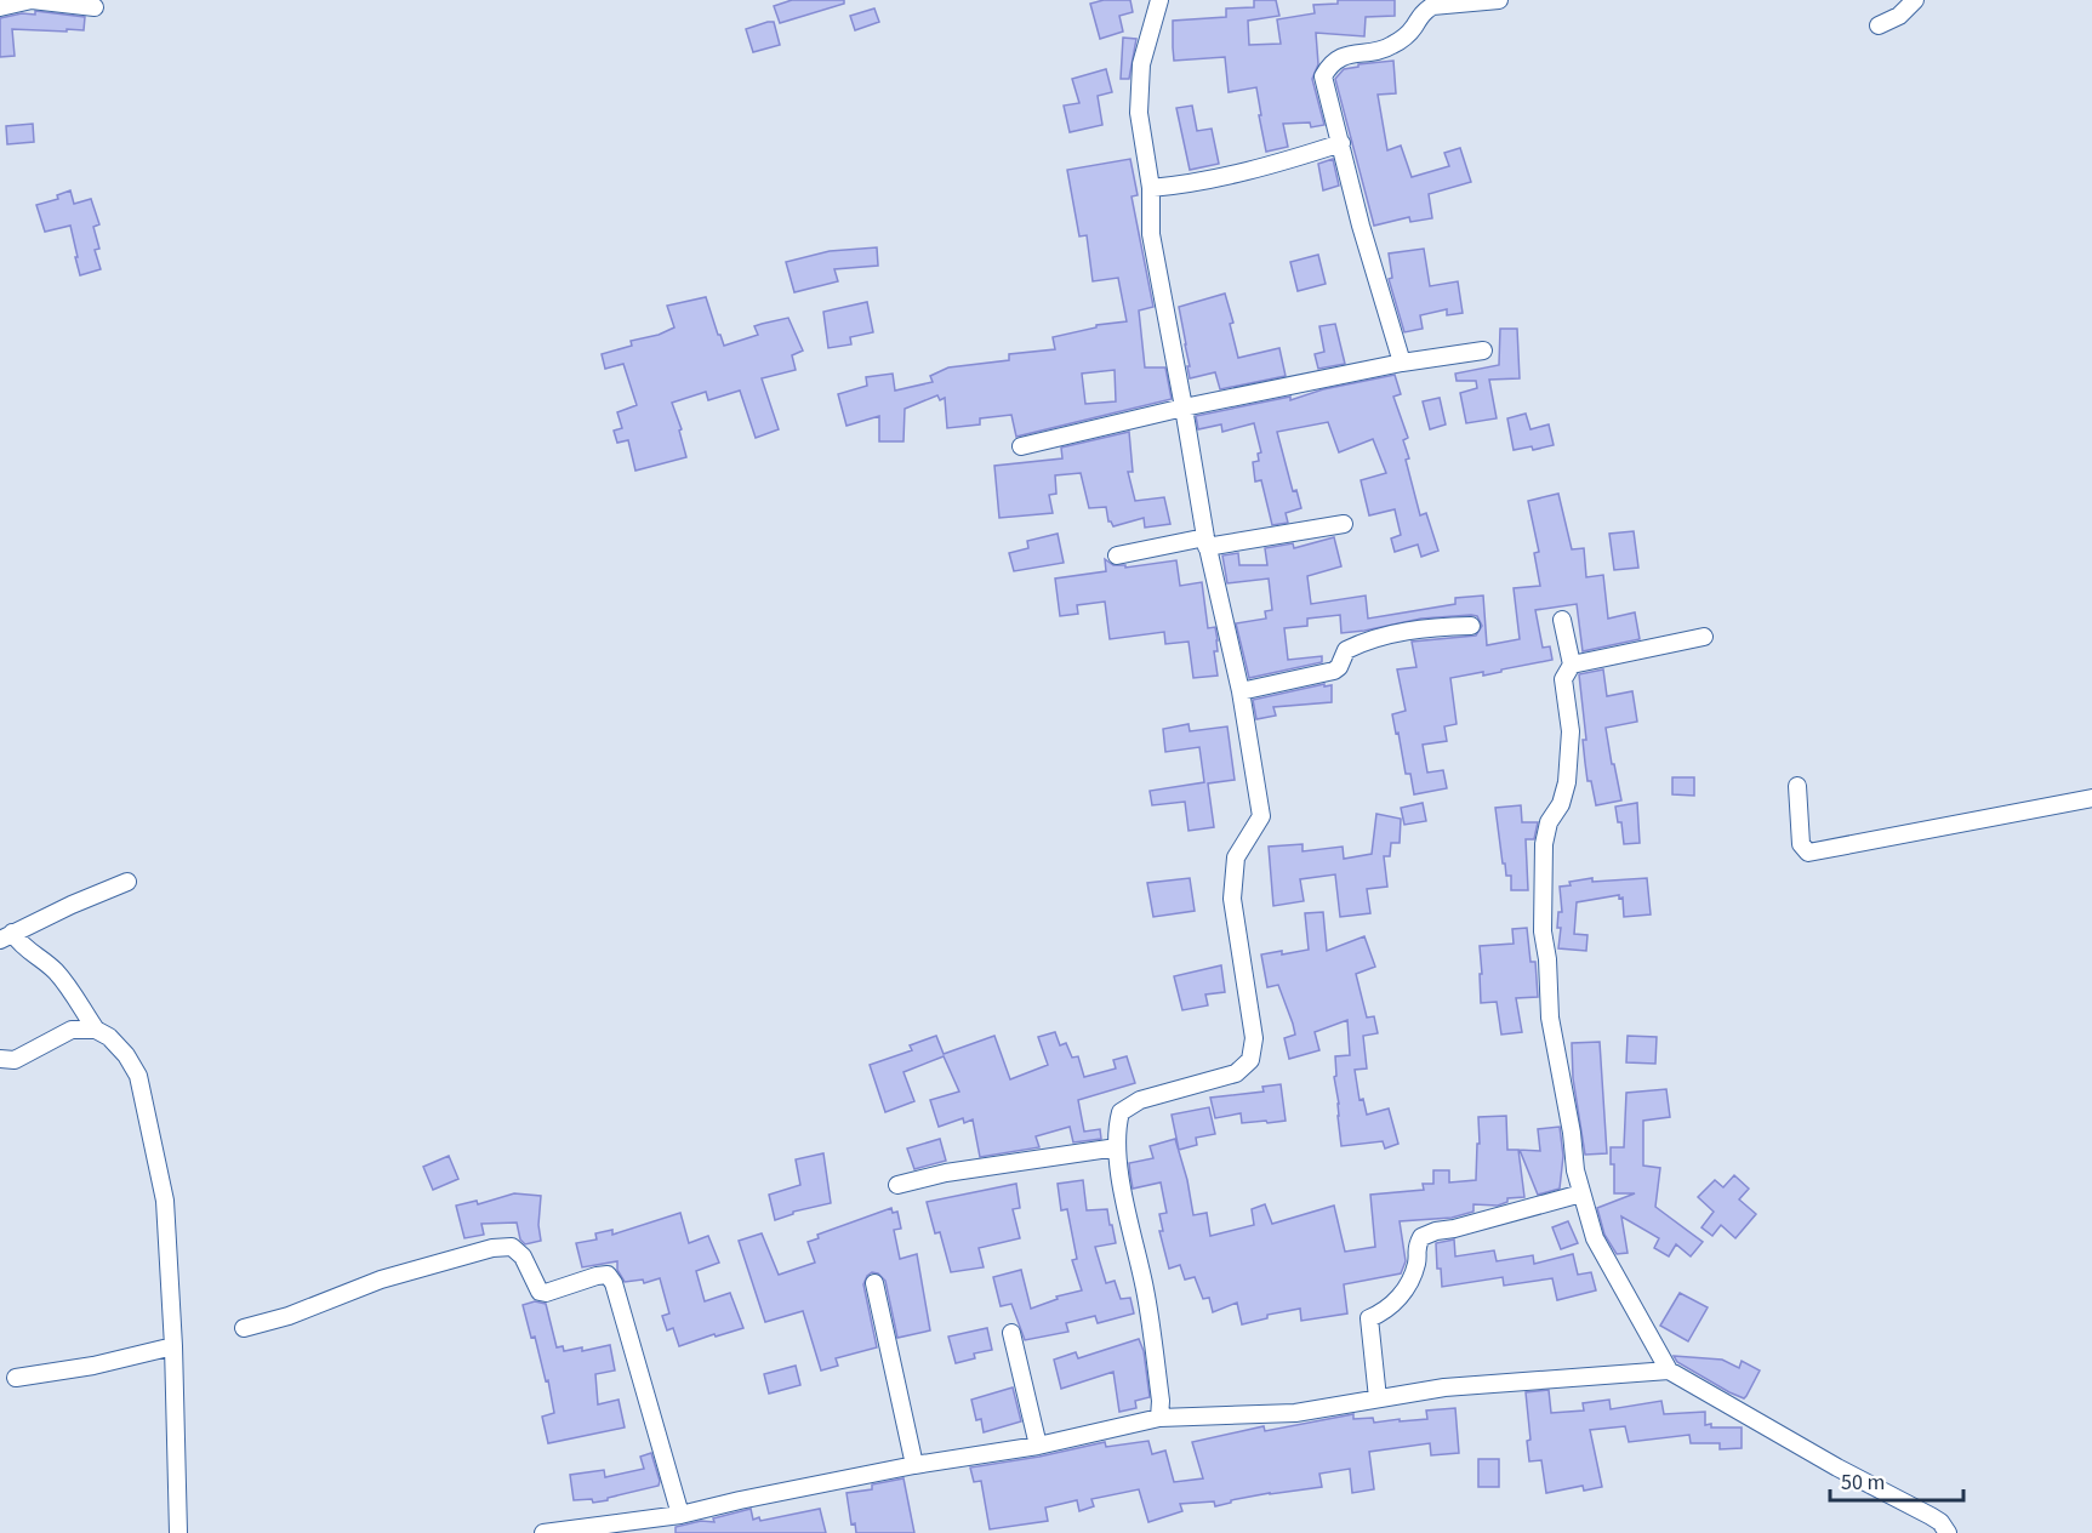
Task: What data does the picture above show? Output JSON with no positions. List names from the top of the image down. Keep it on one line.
{"scale_bar":"50 m"}
